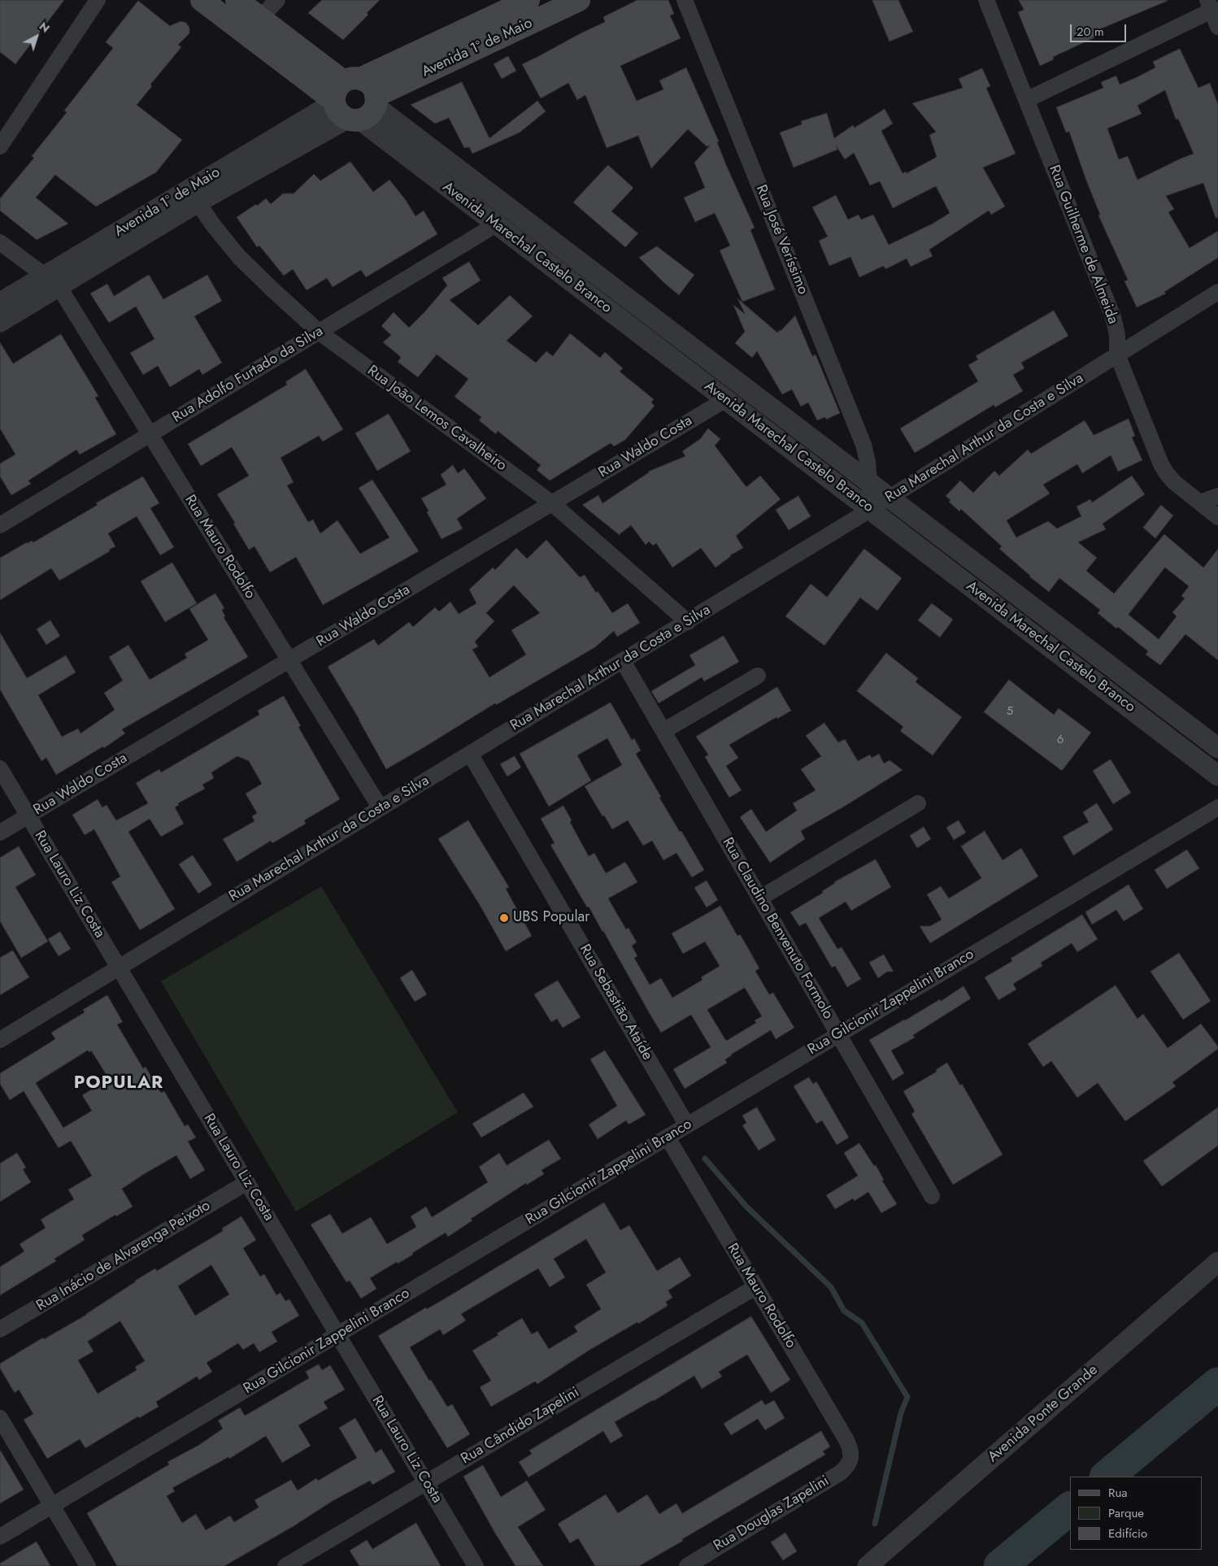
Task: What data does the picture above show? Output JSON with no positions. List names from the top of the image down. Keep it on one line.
{"streets":{"main road":["Avenida 1º de Maio","Avenida Marechal Castelo Branco"],"street":["Rua José Veríssimo","Rua Guilherme de Almeida","Rua Adolfo Furtado da Silva","Rua João Lemos Cavalheiro","Rua Marechal Arthur da Costa e Silva","Rua Waldo Costa","Rua Mauro Rodolfo","Rua Lauro Liz Costa","Rua Claudino Benvenuto Formolo","Rua Sebastião Ataíde","Rua Gilcionir Zappelini Branco","Rua Inácio de Alvarenga Peixoto","Avenida Ponte Grande","Rua Cândido Zapelini","Rua Douglas Zapelini"]},"crossings":[["Avenida 1º de Maio","Avenida Marechal Castelo Branco"],["Avenida 1º de Maio","Rua Mauro Rodolfo"],["Rua José Veríssimo","Avenida Marechal Castelo Branco"],["Rua José Veríssimo","Rua Marechal Arthur da Costa e Silva"],["Rua Guilherme de Almeida","Rua Marechal Arthur da Costa e Silva"],["Avenida Marechal Castelo Branco","Rua Adolfo Furtado da Silva"],["Avenida Marechal Castelo Branco","Rua Marechal Arthur da Costa e Silva"],["Avenida Marechal Castelo Branco","Rua Waldo Costa"],["Rua Adolfo Furtado da Silva","Rua João Lemos Cavalheiro"],["Rua Adolfo Furtado da Silva","Rua Mauro Rodolfo"],["Rua João Lemos Cavalheiro","Rua Marechal Arthur da Costa e Silva"],["Rua João Lemos Cavalheiro","Rua Waldo Costa"],["Rua Marechal Arthur da Costa e Silva","Rua Mauro Rodolfo"],["Rua Marechal Arthur da Costa e Silva","Rua Lauro Liz Costa"],["Rua Marechal Arthur da Costa e Silva","Rua Claudino Benvenuto Formolo"],["Rua Marechal Arthur da Costa e Silva","Rua Sebastião Ataíde"],["Rua Waldo Costa","Rua Mauro Rodolfo"],["Rua Waldo Costa","Rua Lauro Liz Costa"],["Rua Mauro Rodolfo","Rua Gilcionir Zappelini Branco"],["Rua Mauro Rodolfo","Rua Cândido Zapelini"],["Rua Mauro Rodolfo","Rua Douglas Zapelini"],["Rua Lauro Liz Costa","Rua Gilcionir Zappelini Branco"],["Rua Lauro Liz Costa","Rua Inácio de Alvarenga Peixoto"],["Rua Lauro Liz Costa","Rua Cândido Zapelini"],["Rua Claudino Benvenuto Formolo","Rua Gilcionir Zappelini Branco"],["Rua Sebastião Ataíde","Rua Gilcionir Zappelini Branco"]],"districts":["POPULAR"],"places":["UBS Popular"],"house_numbers":["5","6"],"legend":["Rua","Parque","Edifício"],"scale_bar":"20 m","north":"top right"}
